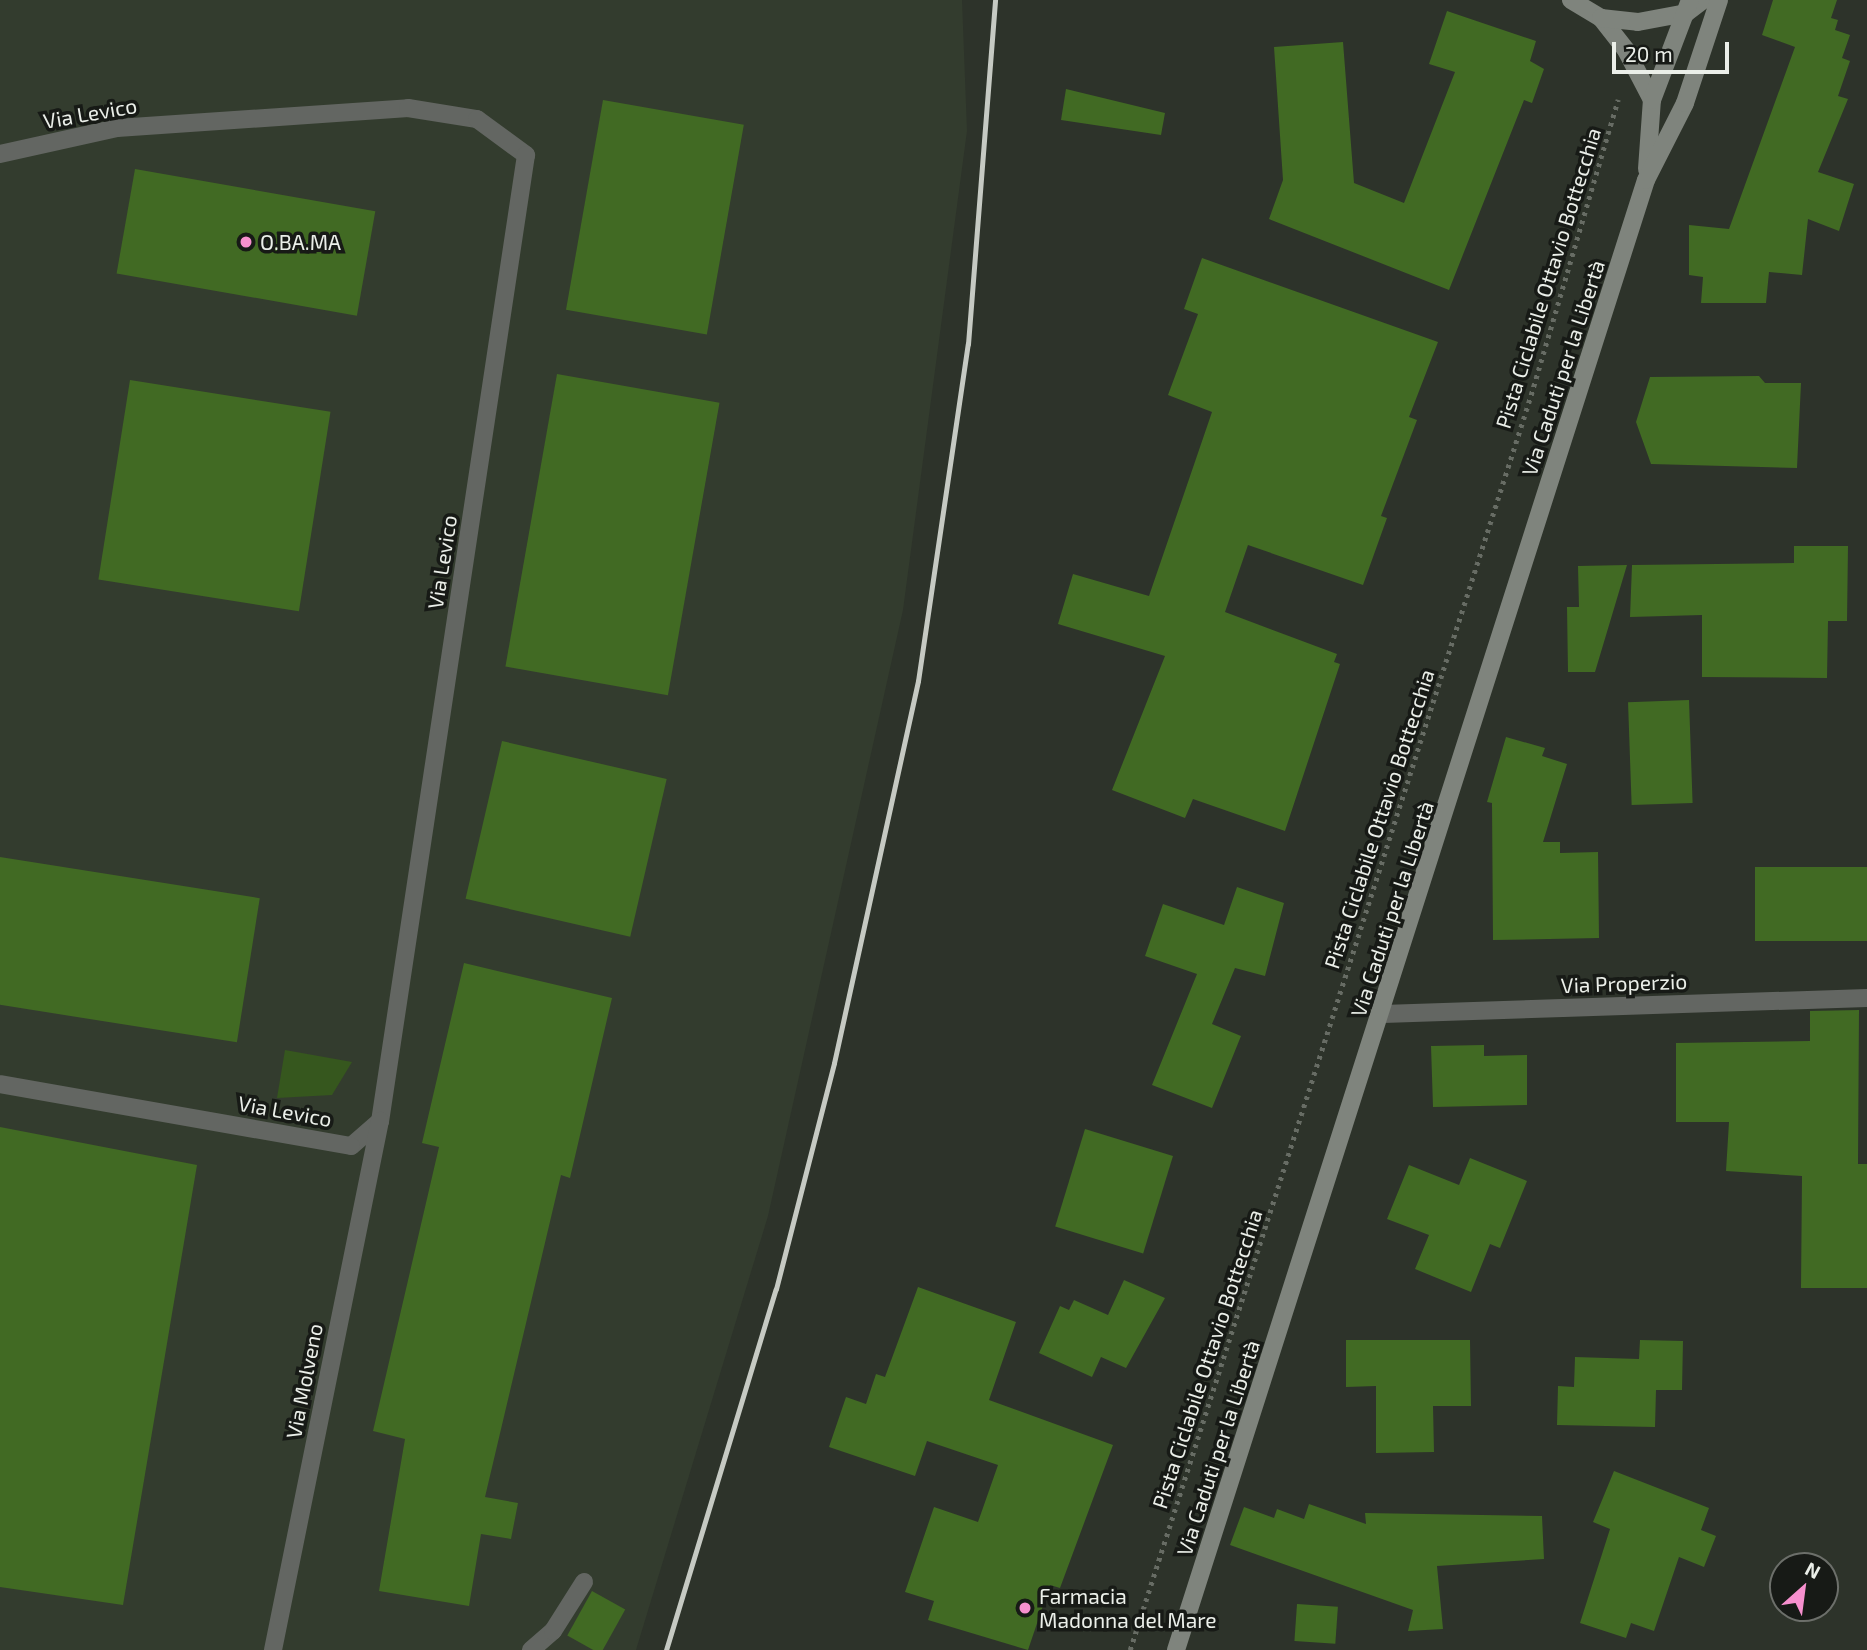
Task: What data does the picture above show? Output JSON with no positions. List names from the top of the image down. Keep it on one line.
{"streets":{"street":["Via Levico","Via Caduti per la Libertà","Via Properzio","Via Molveno"],"path":["Pista Ciclabile Ottavio Bottecchia"]},"crossings":[["Via Levico","Via Molveno"],["Via Caduti per la Libertà","Via Properzio"]],"places":["O.BA.MA","Farmacia Madonna del Mare"],"scale_bar":"20 m","north":"top right"}
